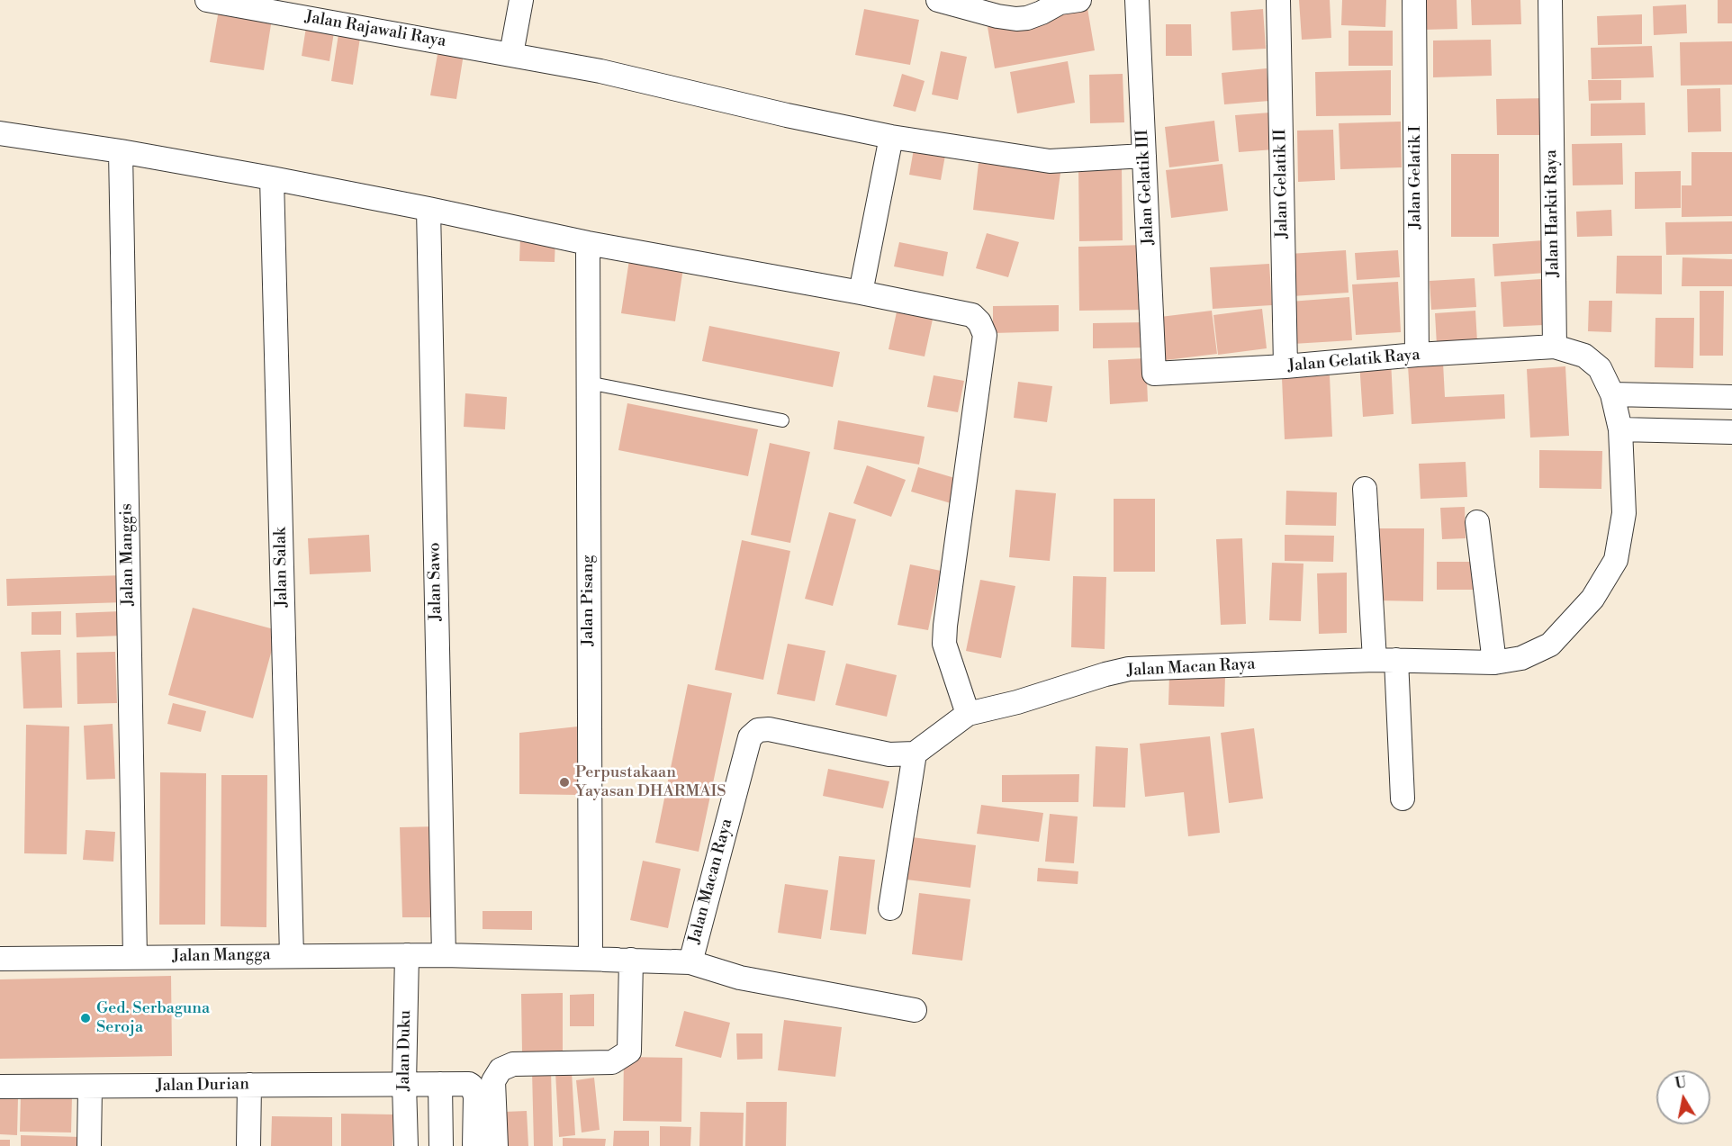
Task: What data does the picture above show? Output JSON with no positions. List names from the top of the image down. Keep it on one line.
{"streets":{"street":["Jalan Rajawali Raya","Jalan Gelatik I","Jalan Gelatik II","Jalan Gelatik III","Jalan Harkit Raya","Jalan Gelatik Raya","Jalan Manggis","Jalan Salak","Jalan Sawo","Jalan Pisang","Jalan Macan Raya","Jalan Mangga","Jalan Duku","Jalan Durian"]},"crossings":[["Jalan Rajawali Raya","Jalan Gelatik III"],["Jalan Gelatik I","Jalan Gelatik Raya"],["Jalan Gelatik II","Jalan Gelatik Raya"],["Jalan Gelatik III","Jalan Gelatik Raya"],["Jalan Harkit Raya","Jalan Gelatik Raya"],["Jalan Manggis","Jalan Mangga"],["Jalan Salak","Jalan Mangga"],["Jalan Sawo","Jalan Macan Raya"],["Jalan Sawo","Jalan Mangga"],["Jalan Pisang","Jalan Macan Raya"],["Jalan Macan Raya","Jalan Mangga"],["Jalan Mangga","Jalan Duku"],["Jalan Duku","Jalan Durian"]],"places":["Perpustakaan Yayasan DHARMAIS","Ged. Serbaguna Seroja"],"north":"top"}
